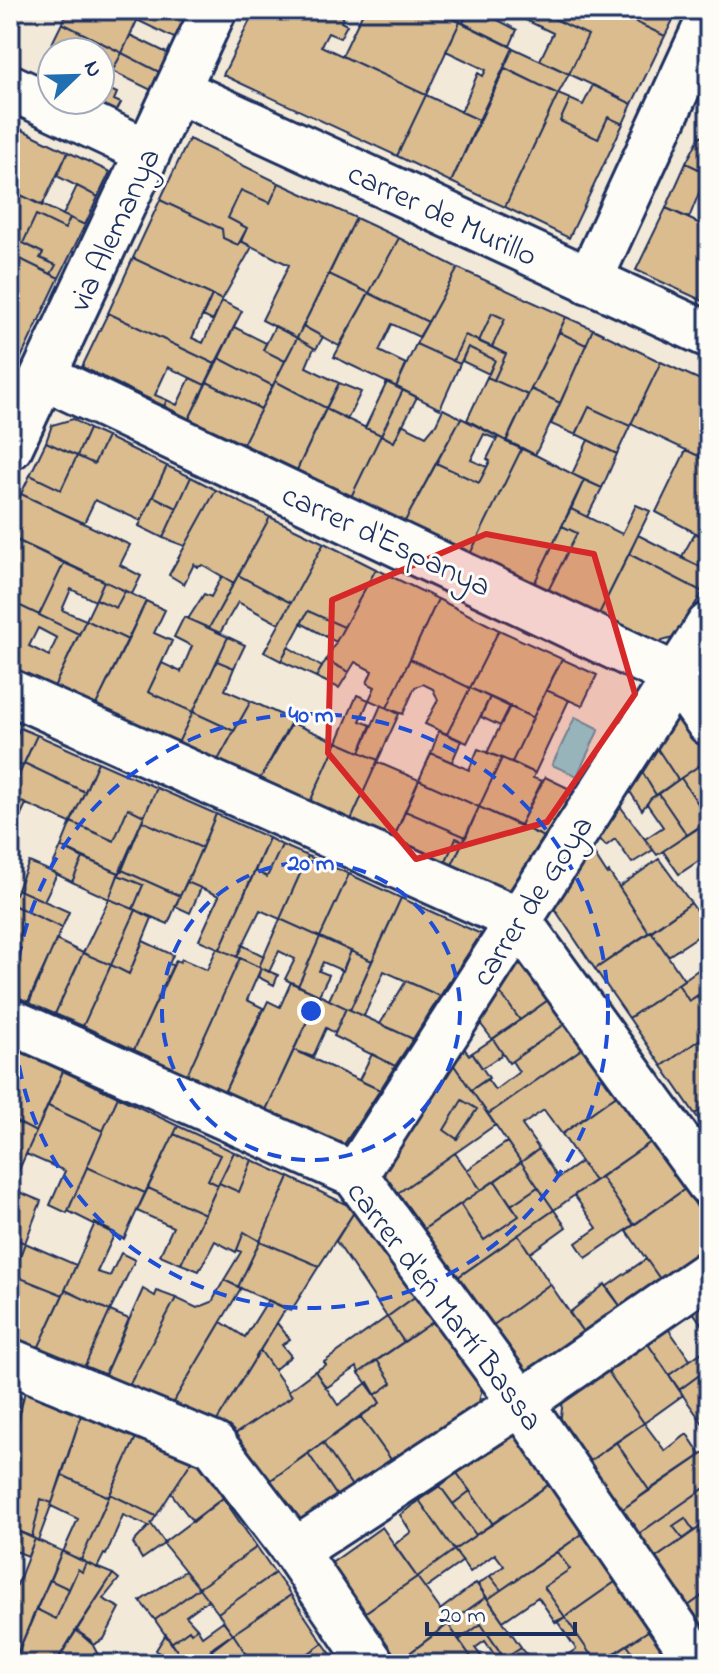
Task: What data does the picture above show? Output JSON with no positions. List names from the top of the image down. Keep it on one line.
{"streets":{"street":["carrer de Murillo","via Alemanya","carrer d'Espanya","carrer de Goya","carrer d'en Martí Bassa"]},"crossings":[["carrer de Murillo","via Alemanya"],["via Alemanya","carrer d'Espanya"],["carrer d'Espanya","carrer de Goya"],["carrer de Goya","carrer d'en Martí Bassa"]],"scale_bar":"20 m","north":"top right","rings":["40 m","20 m"]}
